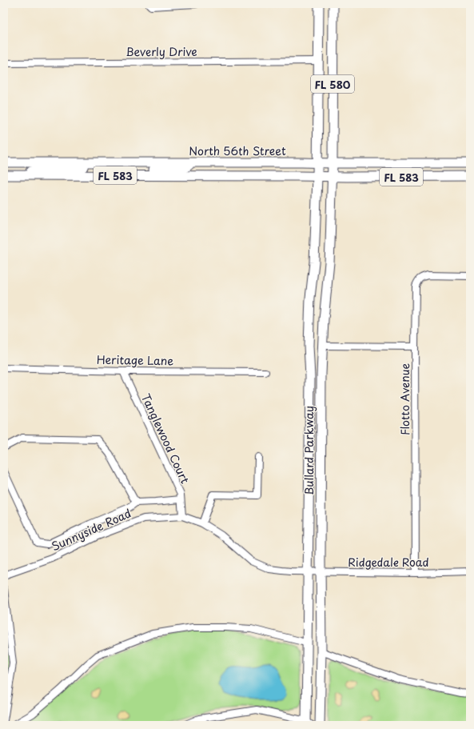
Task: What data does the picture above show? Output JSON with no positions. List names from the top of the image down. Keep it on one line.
{"streets":{"main road":["FL 580","North 56th Street","FL 583","Bullard Parkway"],"street":["Beverly Drive","Heritage Lane","Flotto Avenue","Tanglewood Court","Sunnyside Road","Ridgedale Road"]},"crossings":[["Beverly Drive","FL 580"],["FL 580","North 56th Street"],["FL 580","FL 583"],["FL 580","Bullard Parkway"],["FL 583","Bullard Parkway"],["Heritage Lane","Tanglewood Court"],["Flotto Avenue","Ridgedale Road"],["Tanglewood Court","Sunnyside Road"],["Bullard Parkway","Sunnyside Road"],["Bullard Parkway","Ridgedale Road"],["Sunnyside Road","Ridgedale Road"]]}
